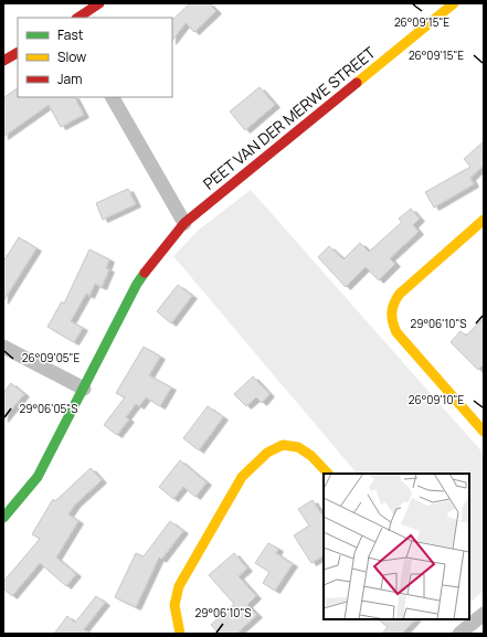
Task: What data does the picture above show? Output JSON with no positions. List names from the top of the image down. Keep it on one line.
{"streets":{"street":["PEET VAN DER MERWE STREET"]},"legend":["Fast","Slow","Jam"],"coordinates":["26°09'15\"E","29°06'10\"S","26°09'05\"E","26°09'10\"E","29°06'05\"S"]}
